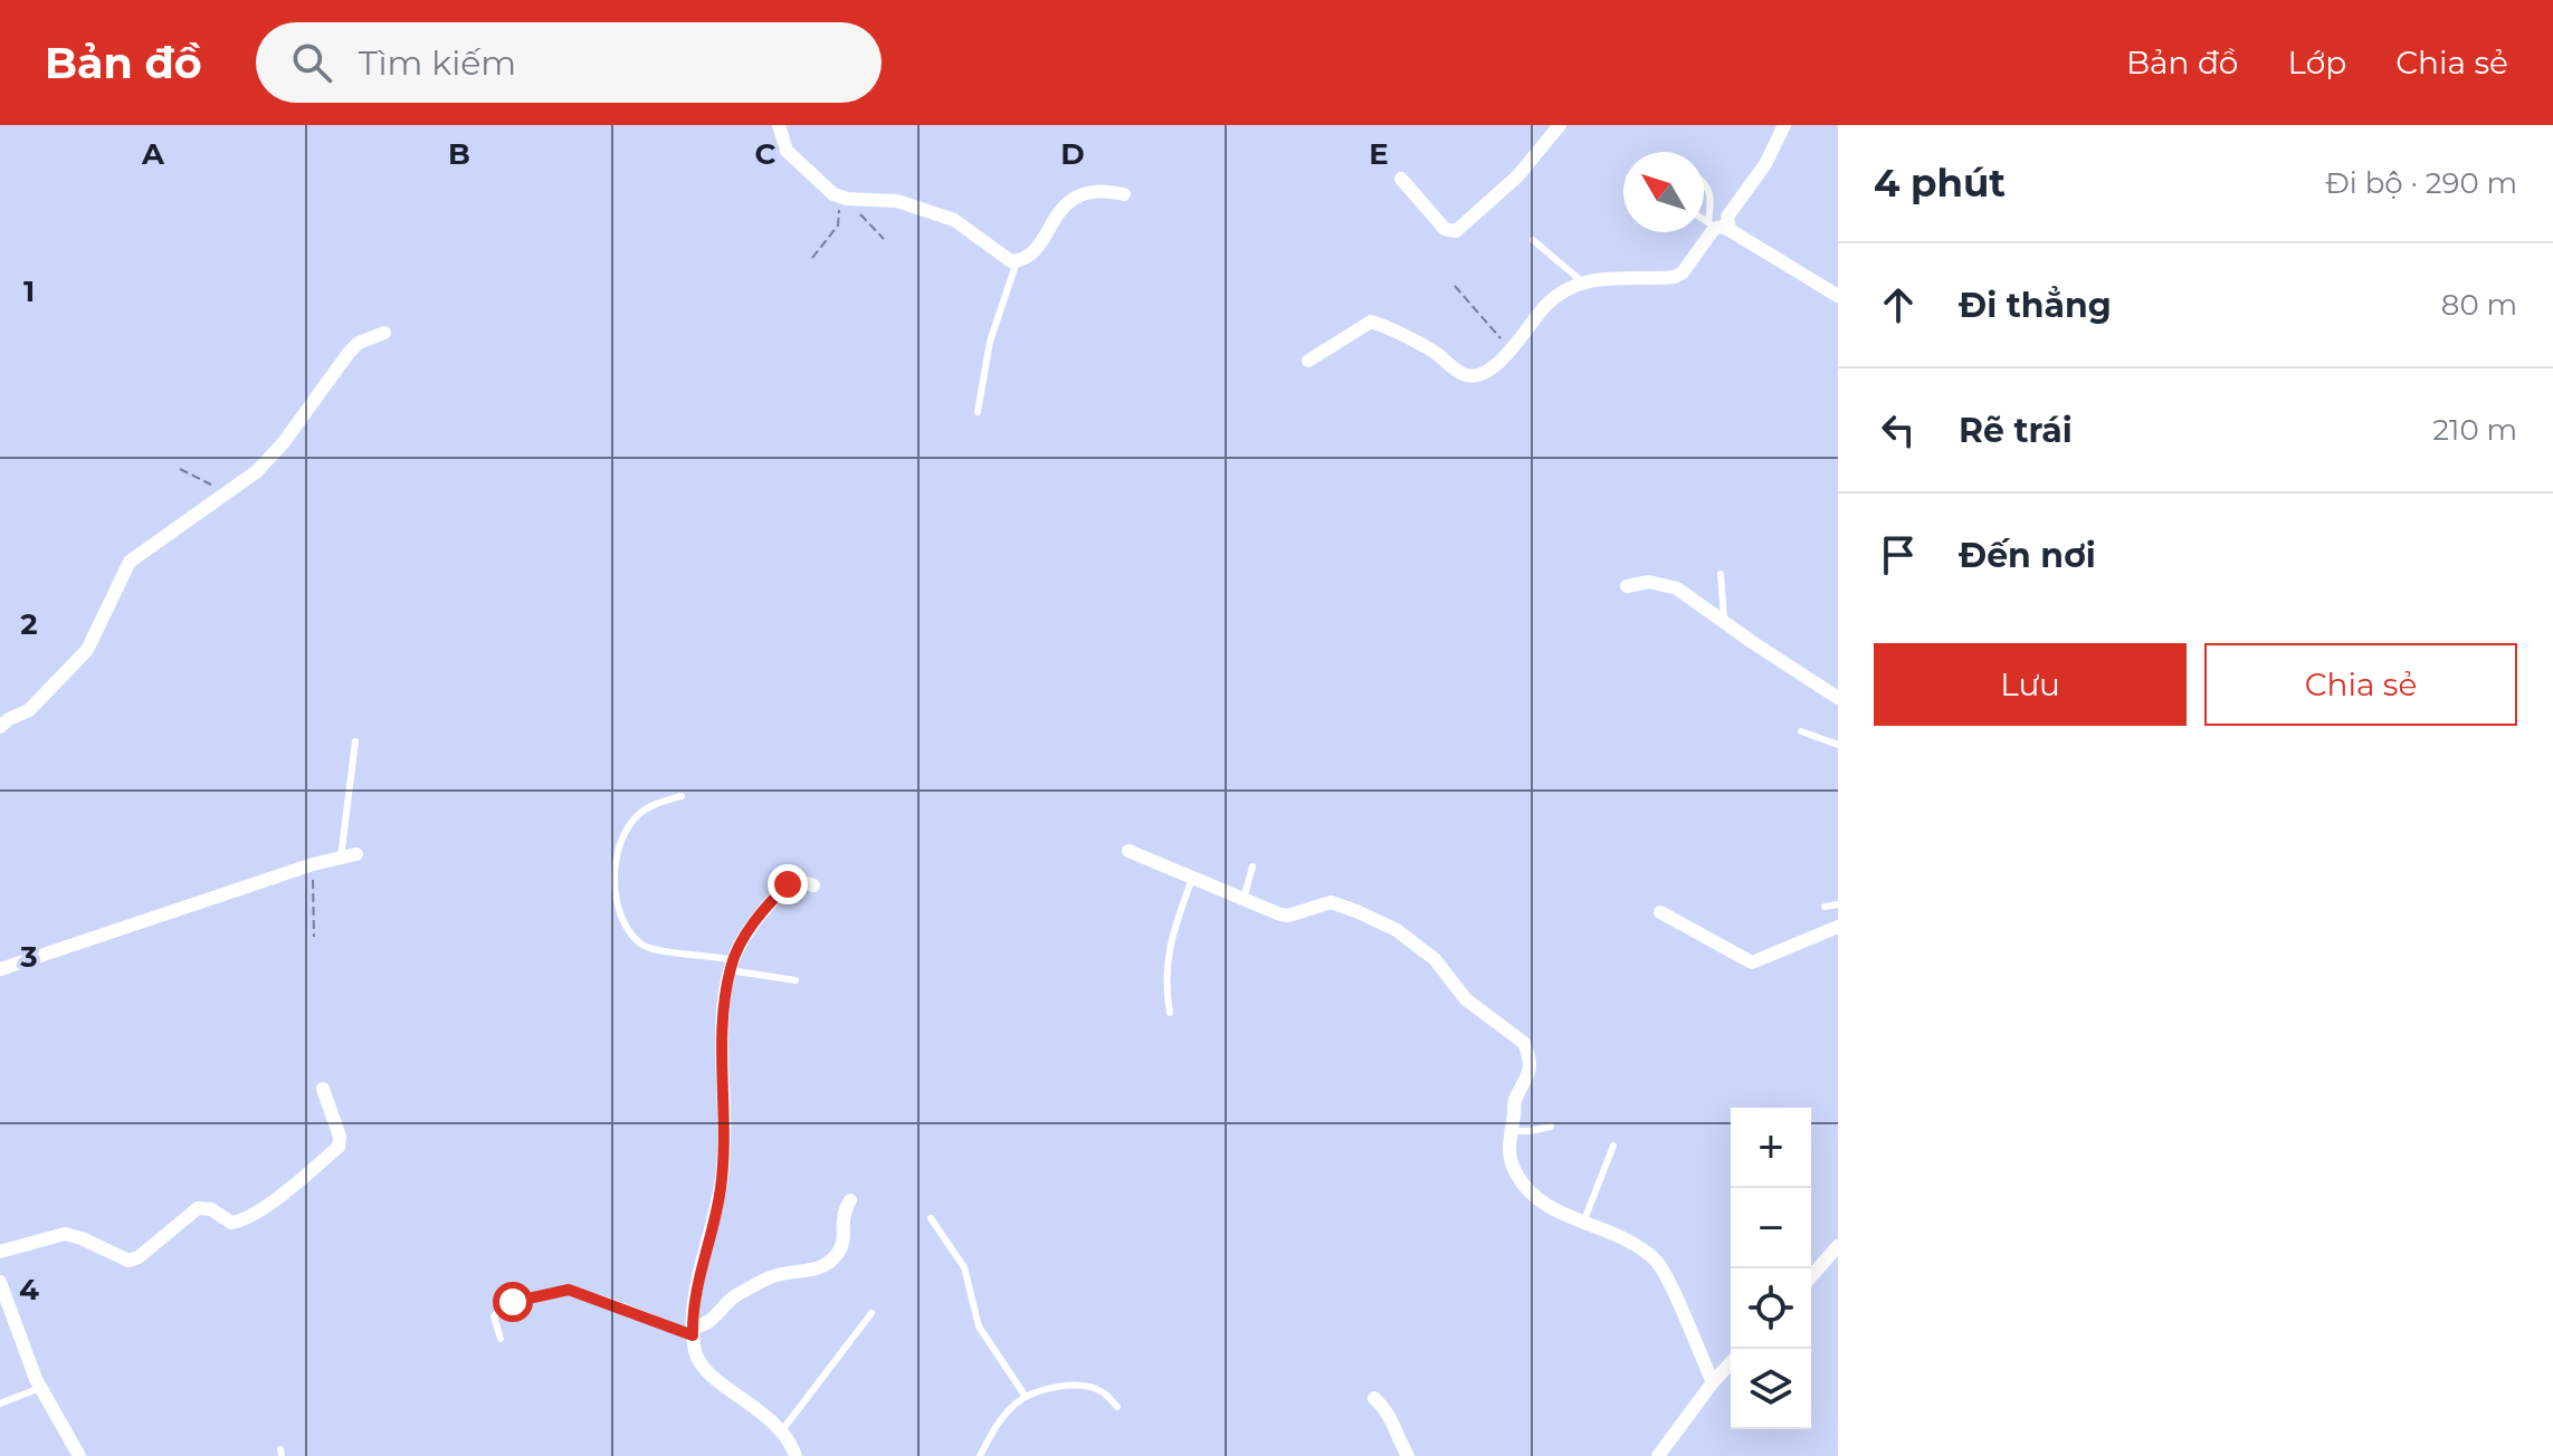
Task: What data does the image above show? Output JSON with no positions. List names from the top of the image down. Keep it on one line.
{"north":"top left","page":{"header":"Bản đồ","search":"Tìm kiếm","nav":["Bản đồ","Lớp","Chia sẻ"],"heading":["4 phút","Đi bộ · 290 m"],"list":[["Đi thẳng","80 m"],["Rẽ trái","210 m"],"Đến nơi"],"buttons":["Lưu","Chia sẻ"],"map_buttons":["+","−"]},"grid":{"columns":["A","B","C","D","E"],"rows":["1","2","3","4"]}}
